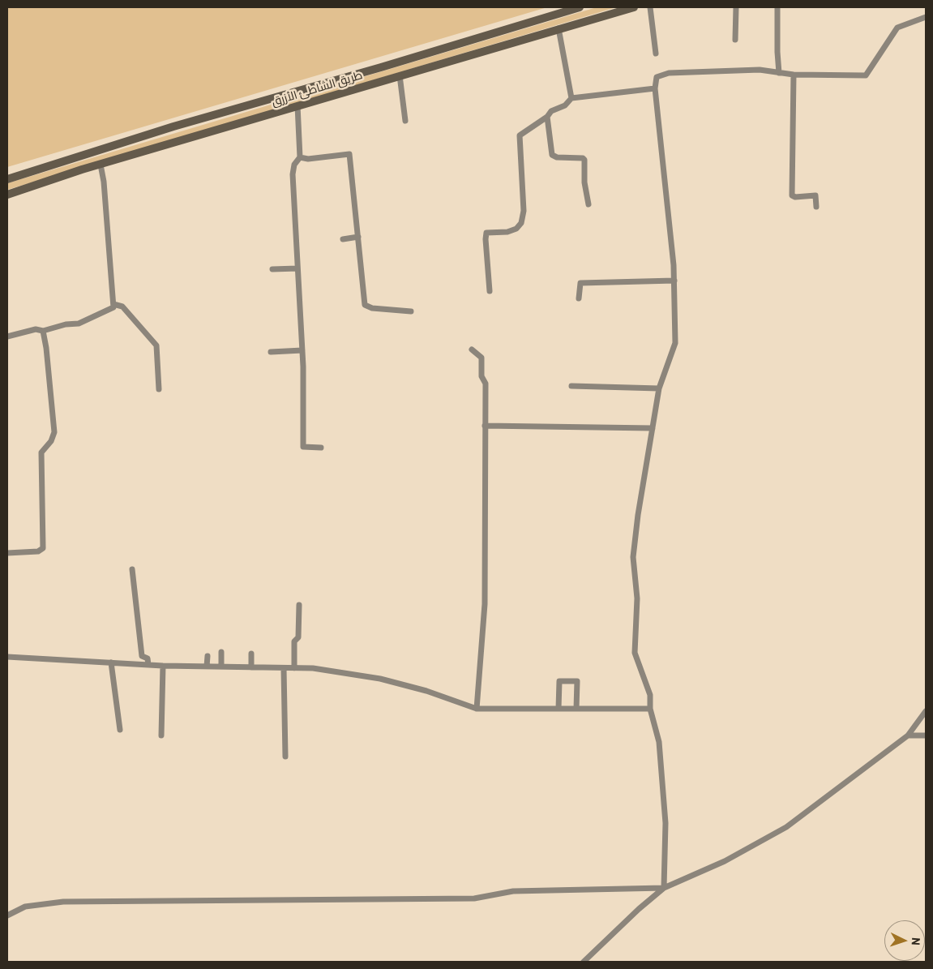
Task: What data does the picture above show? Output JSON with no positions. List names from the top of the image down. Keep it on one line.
{"streets":{"main road":["طريق الشاطئ الأزرق"]},"north":"right"}
